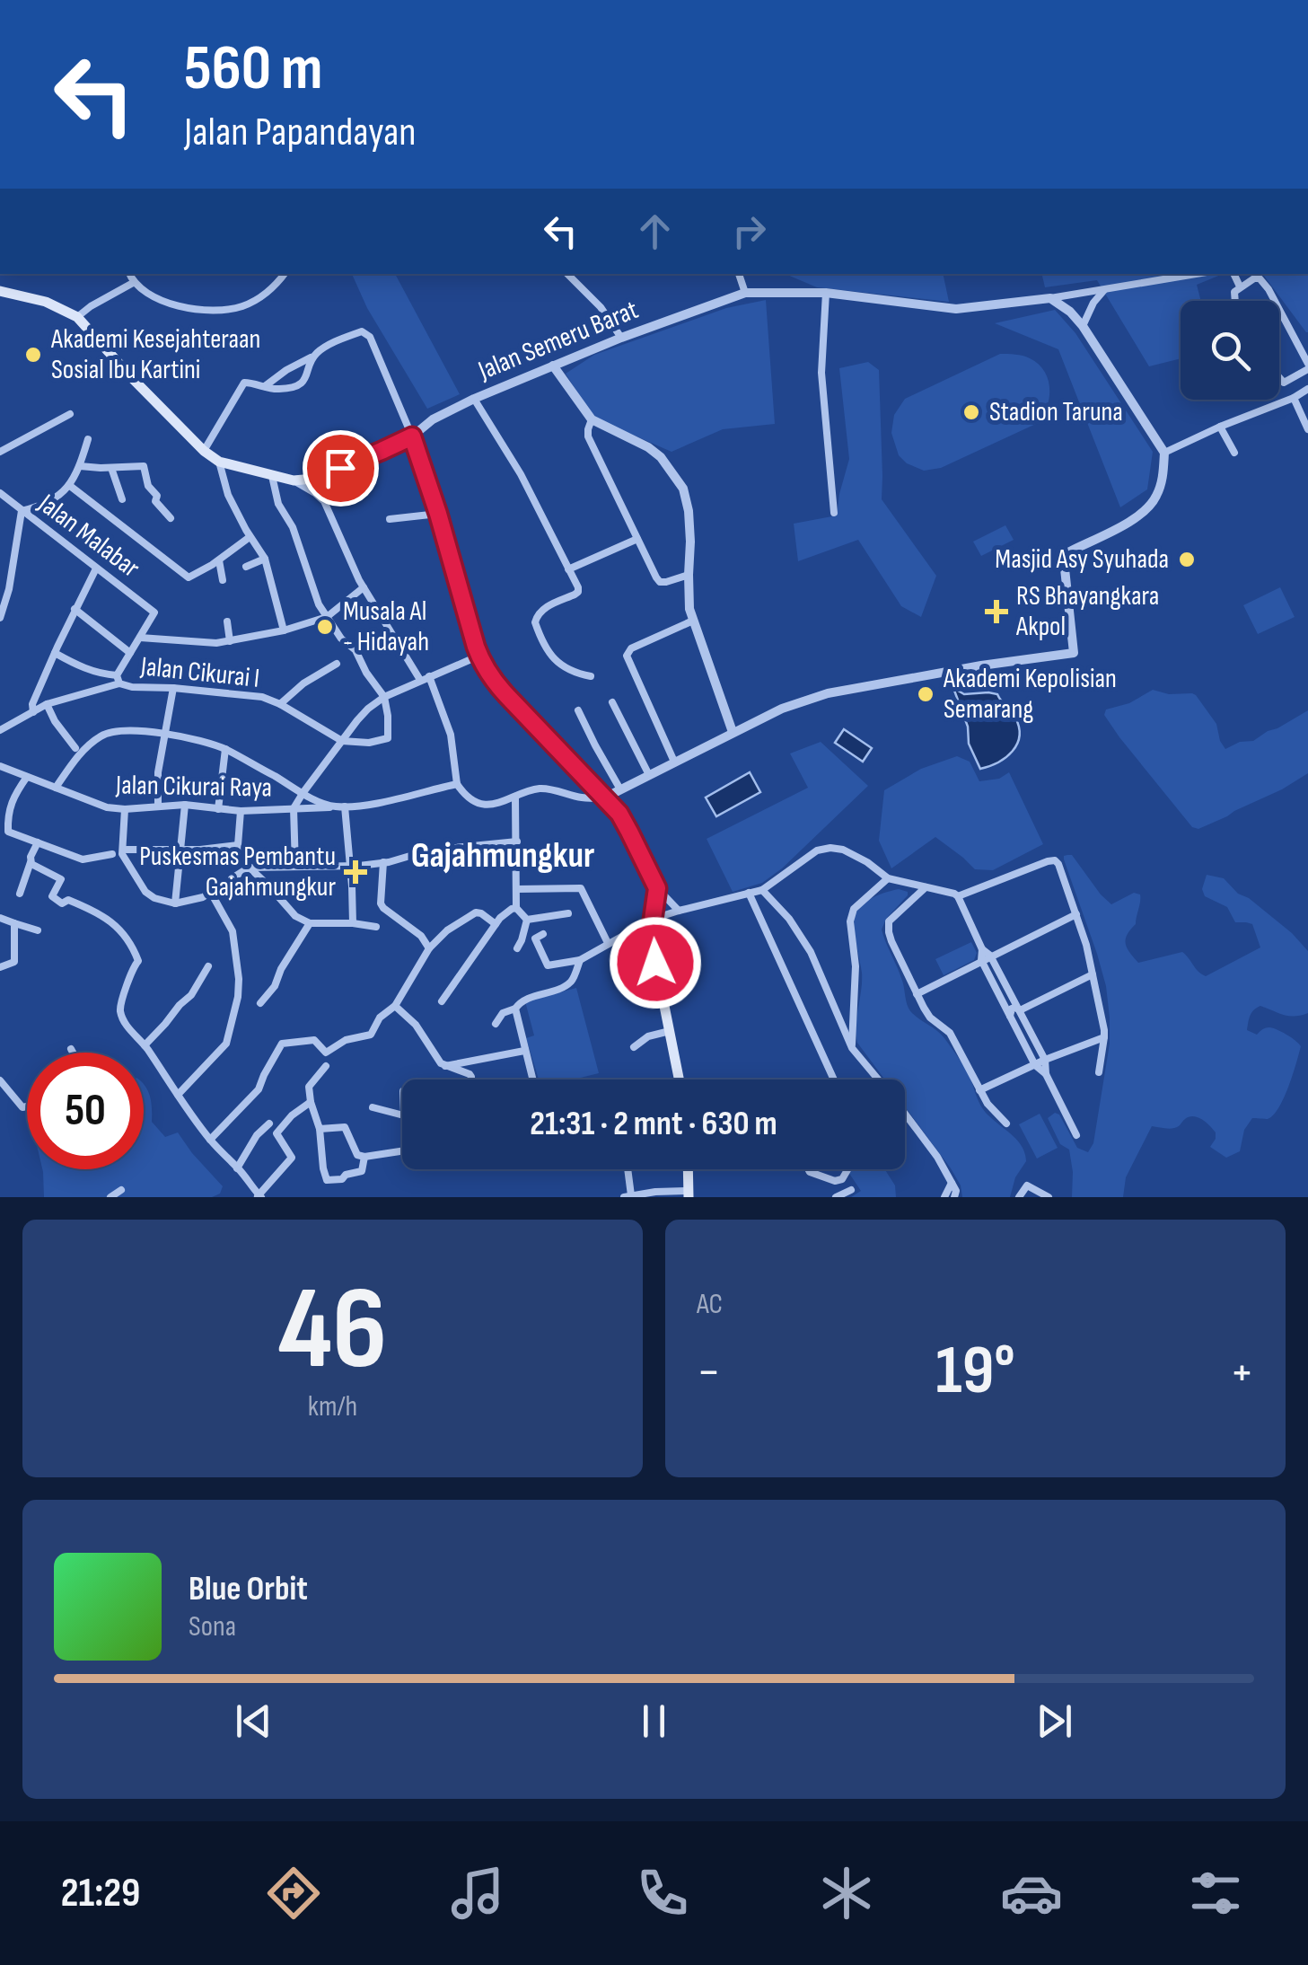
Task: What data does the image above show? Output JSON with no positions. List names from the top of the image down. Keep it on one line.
{"streets":{"street":["Jalan Semeru Barat","Jalan Malabar","Jalan Cikurai I","Jalan Cikurai Raya"]},"districts":["Gajahmungkur"],"places":{"other":["Akademi Kesejahteraan Sosial Ibu Kartini","Stadion Taruna","Masjid Asy Syuhada","Musala Al - Hidayah","Akademi Kepolisian Semarang"],"health":["RS Bhayangkara Akpol","Puskesmas Pembantu Gajahmungkur"]},"page":{"turn":["560 m","Jalan Papandayan"],"limit":"50","trip":"21:31 · 2 mnt · 630 m","tile":[["46","km/h"],"AC"],"heat":["−","19°","+"],"song":["Blue Orbit","Sona"],"tabs":"21:29"}}
